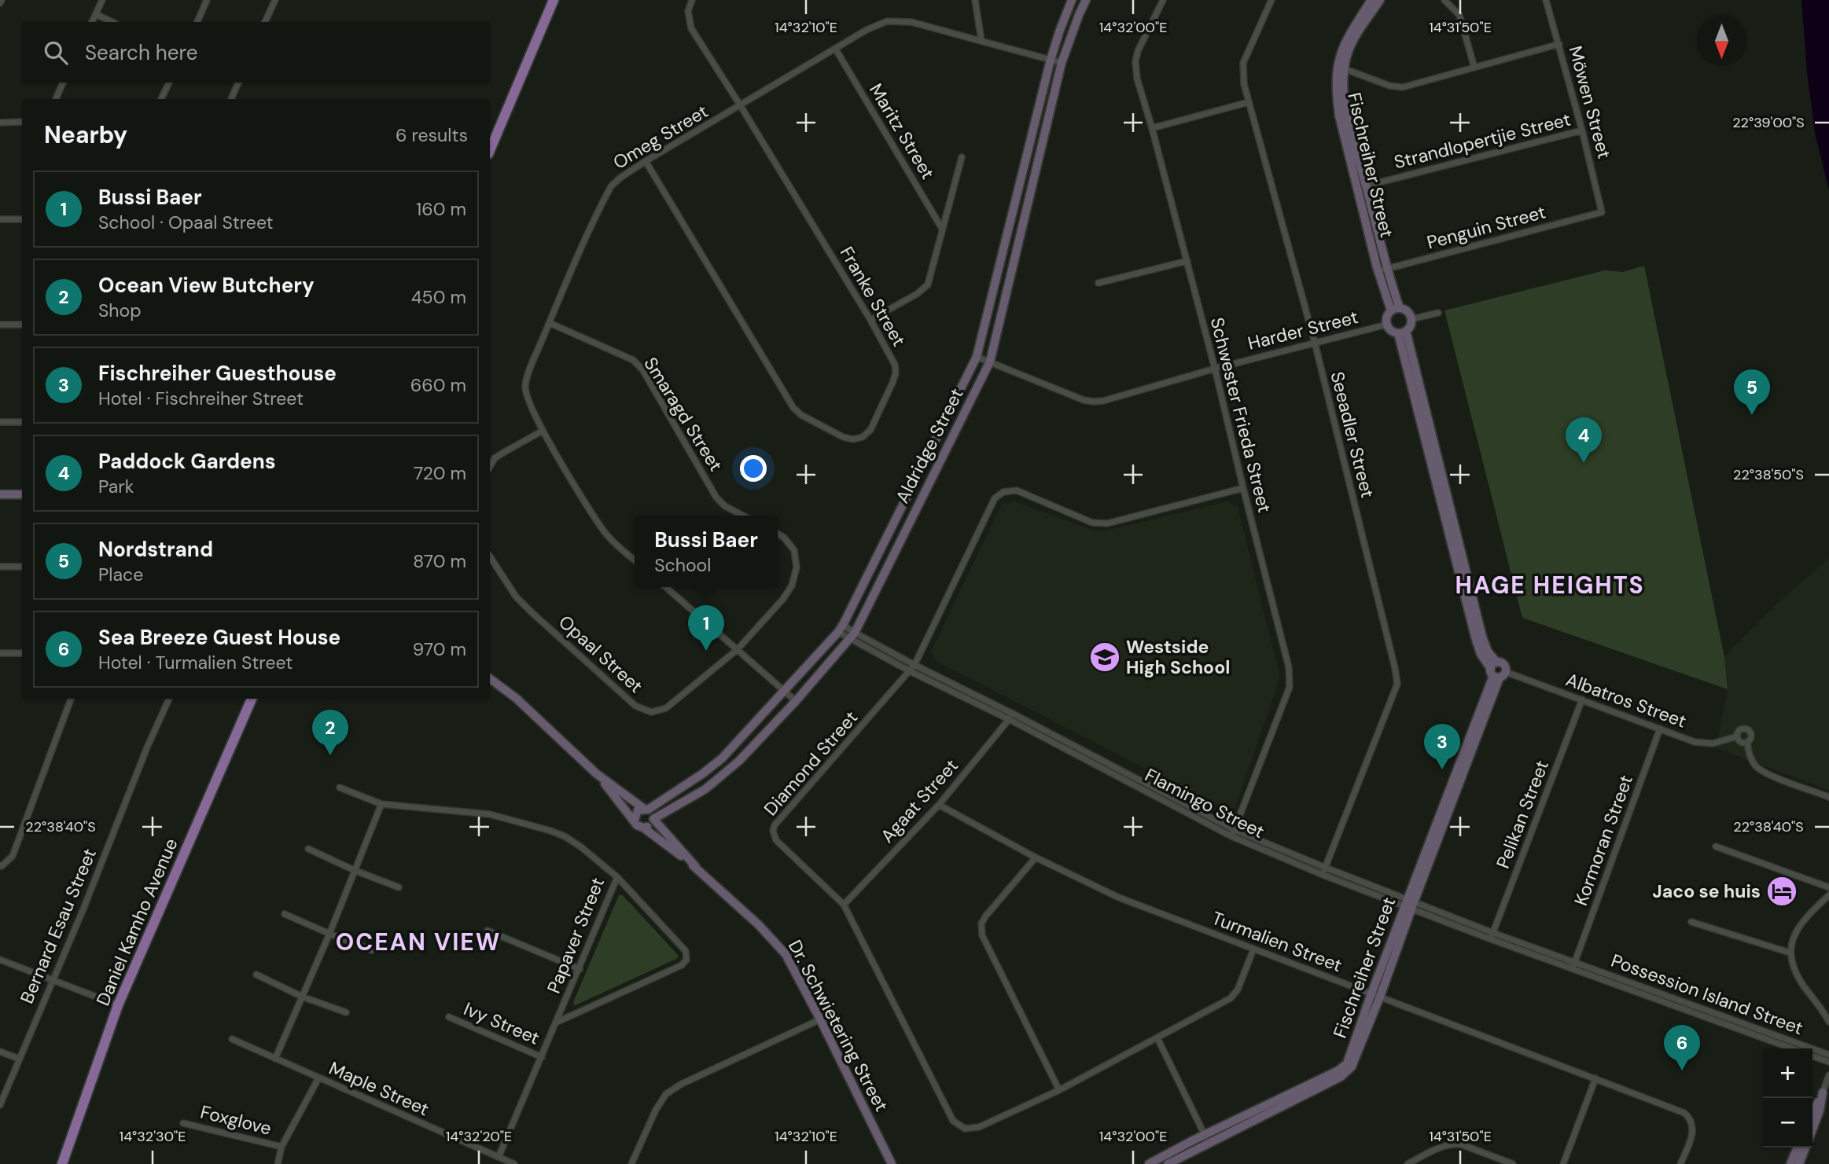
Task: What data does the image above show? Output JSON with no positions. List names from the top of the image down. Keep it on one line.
{"streets":{"main road":["Daniel Kamho Avenue"],"street":["Möwen Street","Maritz Street","Omeg Street","Strandlopertjie Street","Fischreiher Street","Penguin Street","Franke Street","Harder Street","Smaragd Street","Schwester Frieda Street","Seeadler Street","Aldridge Street","Opaal Street","Albatros Street","Diamond Street","Agaat Street","Flamingo Street","Pelikan Street","Kormoran Street","Bernard Esau Street","Papaver Street","Turmalien Street","Possession Island Street","Ivy Street","Dr. Schwietering Street","Maple Street","Foxglove"]},"crossings":[["Möwen Street","Strandlopertjie Street"],["Möwen Street","Penguin Street"],["Maritz Street","Omeg Street"],["Maritz Street","Franke Street"],["Omeg Street","Franke Street"],["Omeg Street","Smaragd Street"],["Omeg Street","Aldridge Street"],["Strandlopertjie Street","Fischreiher Street"],["Fischreiher Street","Penguin Street"],["Fischreiher Street","Harder Street"],["Fischreiher Street","Albatros Street"],["Fischreiher Street","Flamingo Street"],["Fischreiher Street","Turmalien Street"],["Harder Street","Schwester Frieda Street"],["Harder Street","Seeadler Street"],["Harder Street","Aldridge Street"],["Schwester Frieda Street","Diamond Street"],["Schwester Frieda Street","Flamingo Street"],["Seeadler Street","Flamingo Street"],["Aldridge Street","Flamingo Street"],["Aldridge Street","Dr. Schwietering Street"],["Albatros Street","Pelikan Street"],["Albatros Street","Kormoran Street"],["Diamond Street","Agaat Street"],["Diamond Street","Flamingo Street"],["Diamond Street","Turmalien Street"],["Agaat Street","Flamingo Street"],["Agaat Street","Turmalien Street"],["Flamingo Street","Pelikan Street"],["Flamingo Street","Kormoran Street"],["Flamingo Street","Possession Island Street"],["Kormoran Street","Possession Island Street"],["Papaver Street","Ivy Street"],["Papaver Street","Maple Street"]],"districts":["HAGE HEIGHTS","OCEAN VIEW"],"places":{"school or university":["Westside High School"],"hotel":["Jaco se huis"]},"north":"bottom","page":{"search":"Search here","heading":["Nearby","6 results"],"list":[{"mark":"1","name":"Bussi Baer","note":"School · Opaal Street","value":"160 m"},{"mark":"2","name":"Ocean View Butchery","note":"Shop","value":"450 m"},{"mark":"3","name":"Fischreiher Guesthouse","note":"Hotel · Fischreiher Street","value":"660 m"},{"mark":"4","name":"Paddock Gardens","note":"Park","value":"720 m"},{"mark":"5","name":"Nordstrand","note":"Place","value":"870 m"},{"mark":"6","name":"Sea Breeze Guest House","note":"Hotel · Turmalien Street","value":"970 m"}],"pins":["5","4","1","2","3","6"],"popup":["Bussi Baer","School"],"map_buttons":["+","−"]},"coordinates":["14°32'10\"E","14°32'00\"E","14°31'50\"E","22°39'00\"S","22°38'50\"S","22°38'40\"S","14°32'30\"E","14°32'20\"E"]}
